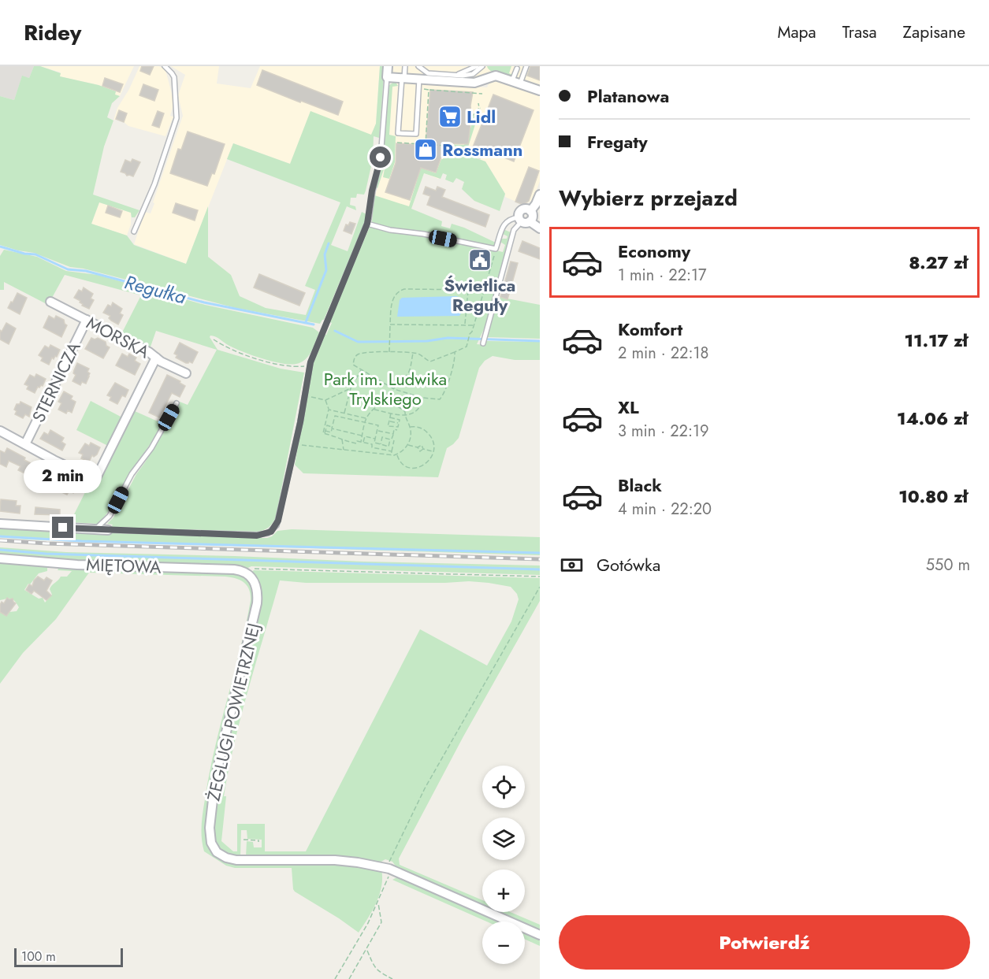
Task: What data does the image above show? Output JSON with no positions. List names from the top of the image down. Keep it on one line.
{"streets":{"street":["MORSKA","STERNICZA","MIĘTOWA","ŻEGLUGI POWIETRZNEJ"]},"crossings":[["MORSKA","STERNICZA"],["MIĘTOWA","ŻEGLUGI POWIETRZNEJ"]],"water":["Regułka"],"parks":["Park im. Ludwika Trylskiego"],"places":{"supermarket":["Lidl"],"shop":["Rossmann"],"public building":["Świetlica Reguły"]},"scale_bar":"100 m","page":{"header":"Ridey","nav":["Mapa","Trasa","Zapisane"],"banner":["Platanowa","Fregaty"],"heading":"Wybierz przejazd","list":[{"name":"Economy","note":"1 min · 22:17","value":"8.27 zł"},{"name":"Komfort","note":"2 min · 22:18","value":"11.17 zł"},{"name":"XL","note":"3 min · 22:19","value":"14.06 zł"},{"name":"Black","note":"4 min · 22:20","value":"10.80 zł"}],"bubble":"2 min","pay":["Gotówka","550 m"],"map_buttons":["+","−"],"buttons":"Potwierdź","scale":"100 m"}}
